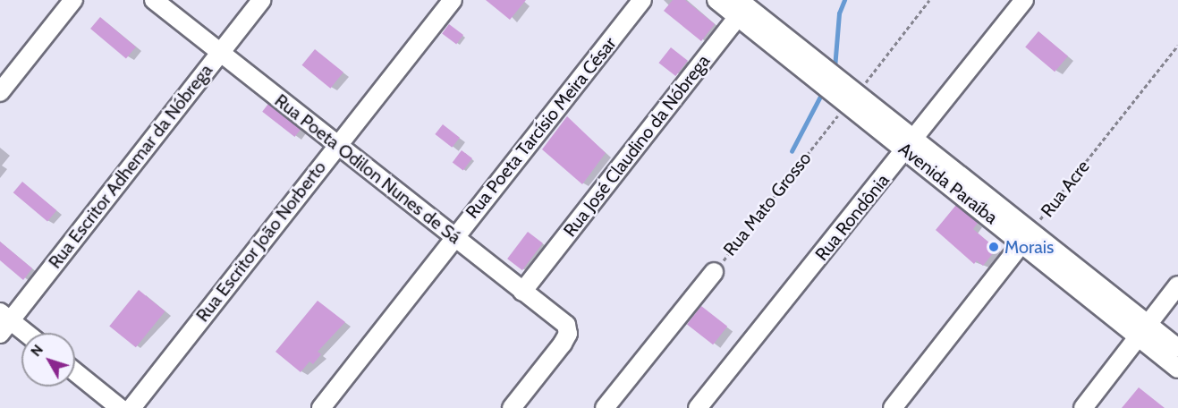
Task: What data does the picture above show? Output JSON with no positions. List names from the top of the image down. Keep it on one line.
{"streets":{"street":["Rua Poeta Tarcísio Meira César","Rua José Claudino da Nóbrega","Rua Escritor Adhemar da Nóbrega","Rua Poeta Odilon Nunes de Sá","Avenida Paraíba","Rua Mato Grosso","Rua Rondônia","Rua Escritor João Norberto"],"path":["Rua Acre"]},"crossings":[["Rua Poeta Tarcísio Meira César","Rua Poeta Odilon Nunes de Sá"],["Rua José Claudino da Nóbrega","Rua Poeta Odilon Nunes de Sá"],["Rua José Claudino da Nóbrega","Avenida Paraíba"],["Rua Escritor Adhemar da Nóbrega","Rua Poeta Odilon Nunes de Sá"],["Rua Poeta Odilon Nunes de Sá","Rua Escritor João Norberto"],["Avenida Paraíba","Rua Acre"],["Avenida Paraíba","Rua Mato Grosso"],["Avenida Paraíba","Rua Rondônia"]],"places":["Morais"],"north":"top left"}
